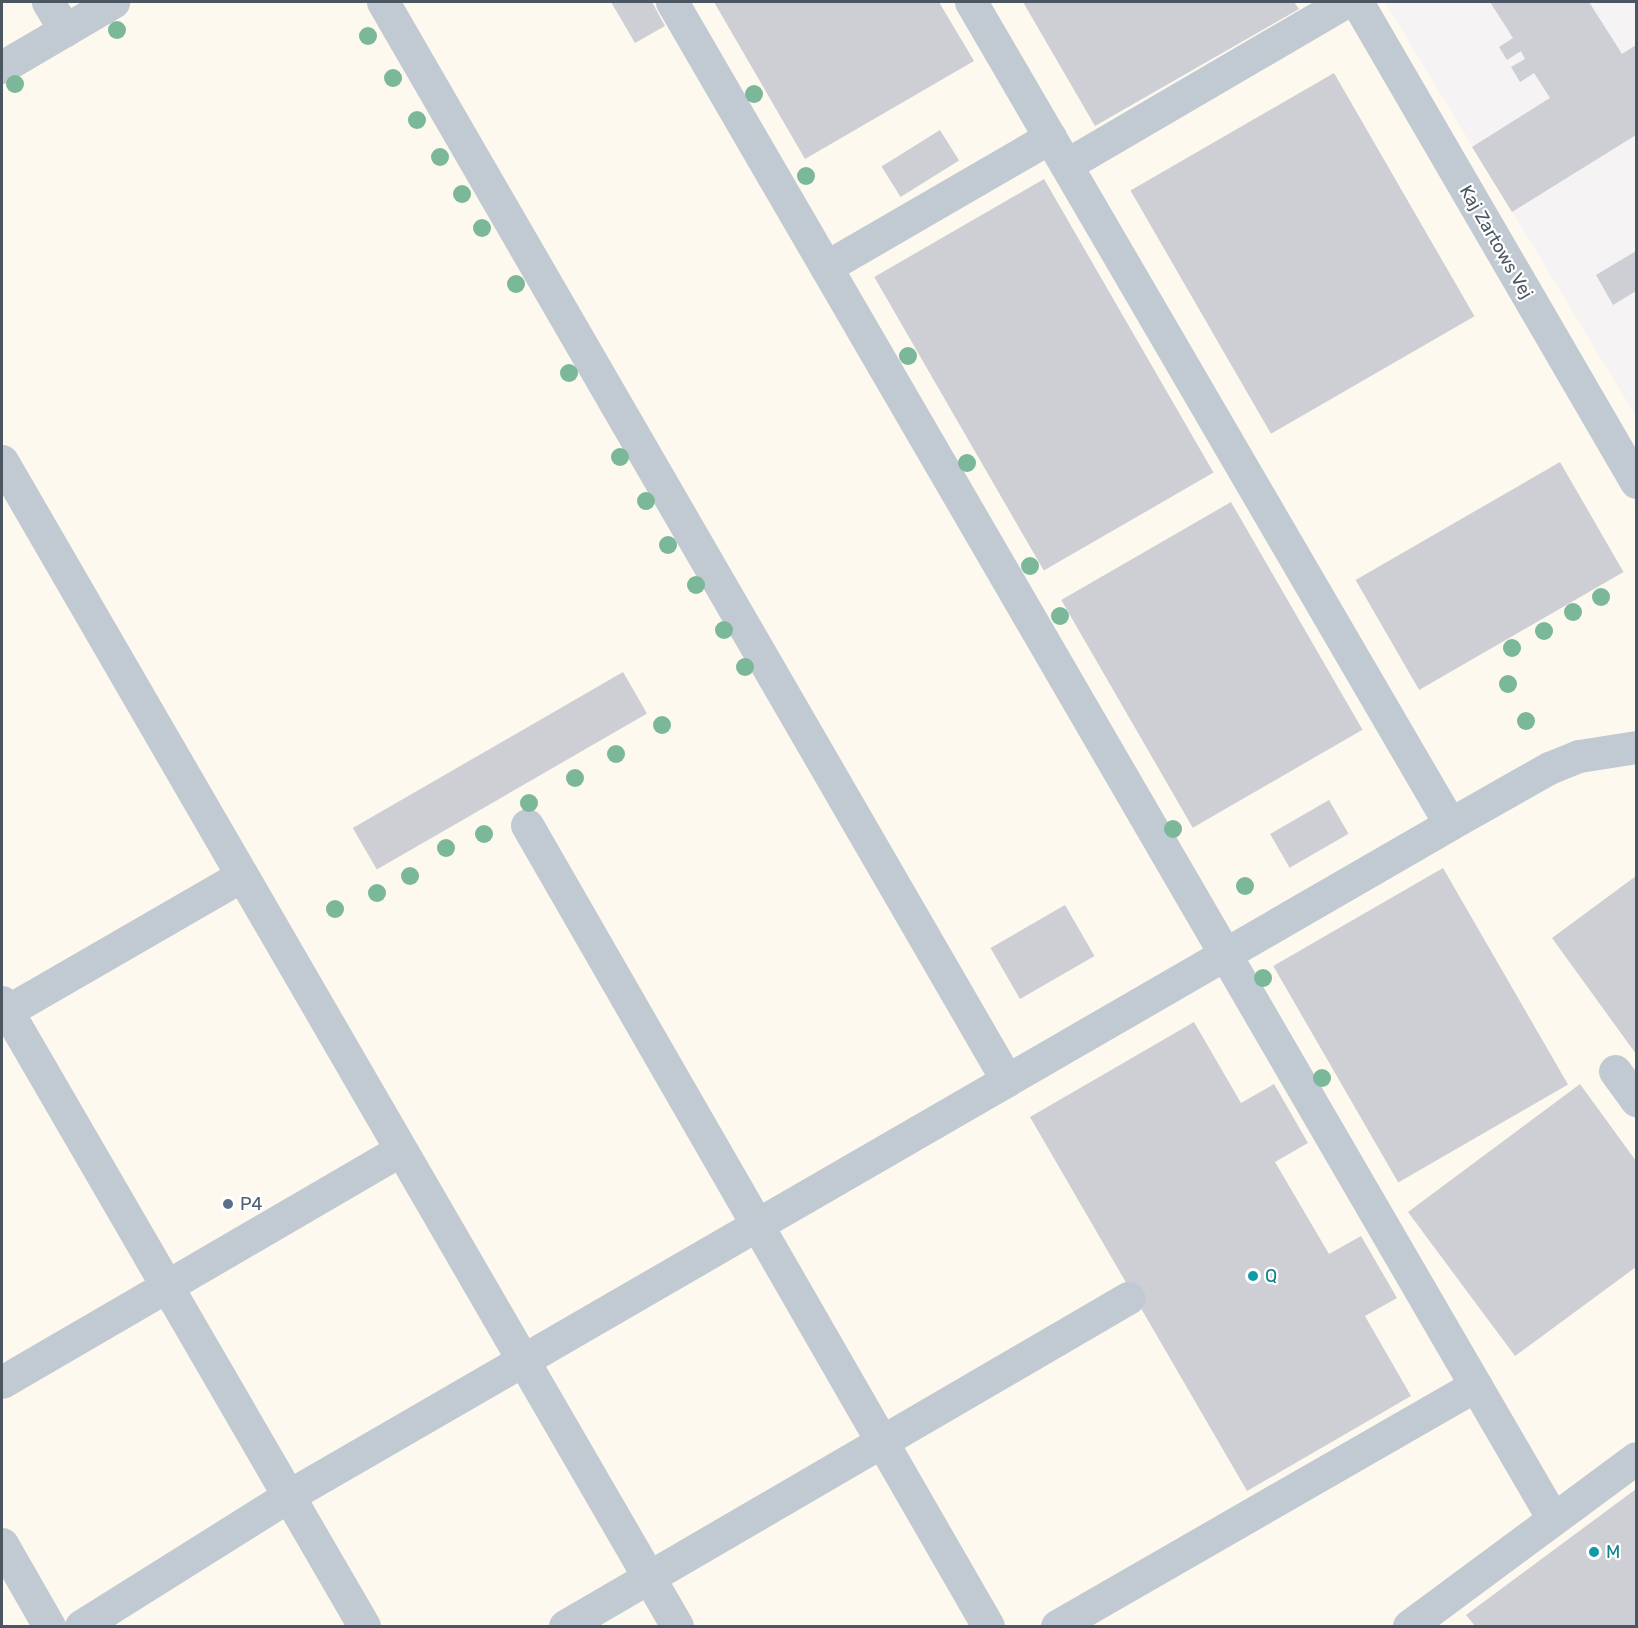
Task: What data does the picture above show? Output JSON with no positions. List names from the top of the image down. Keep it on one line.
{"streets":{"lane":["Kaj Zartows Vej"]},"places":["P4","Q","M"]}
